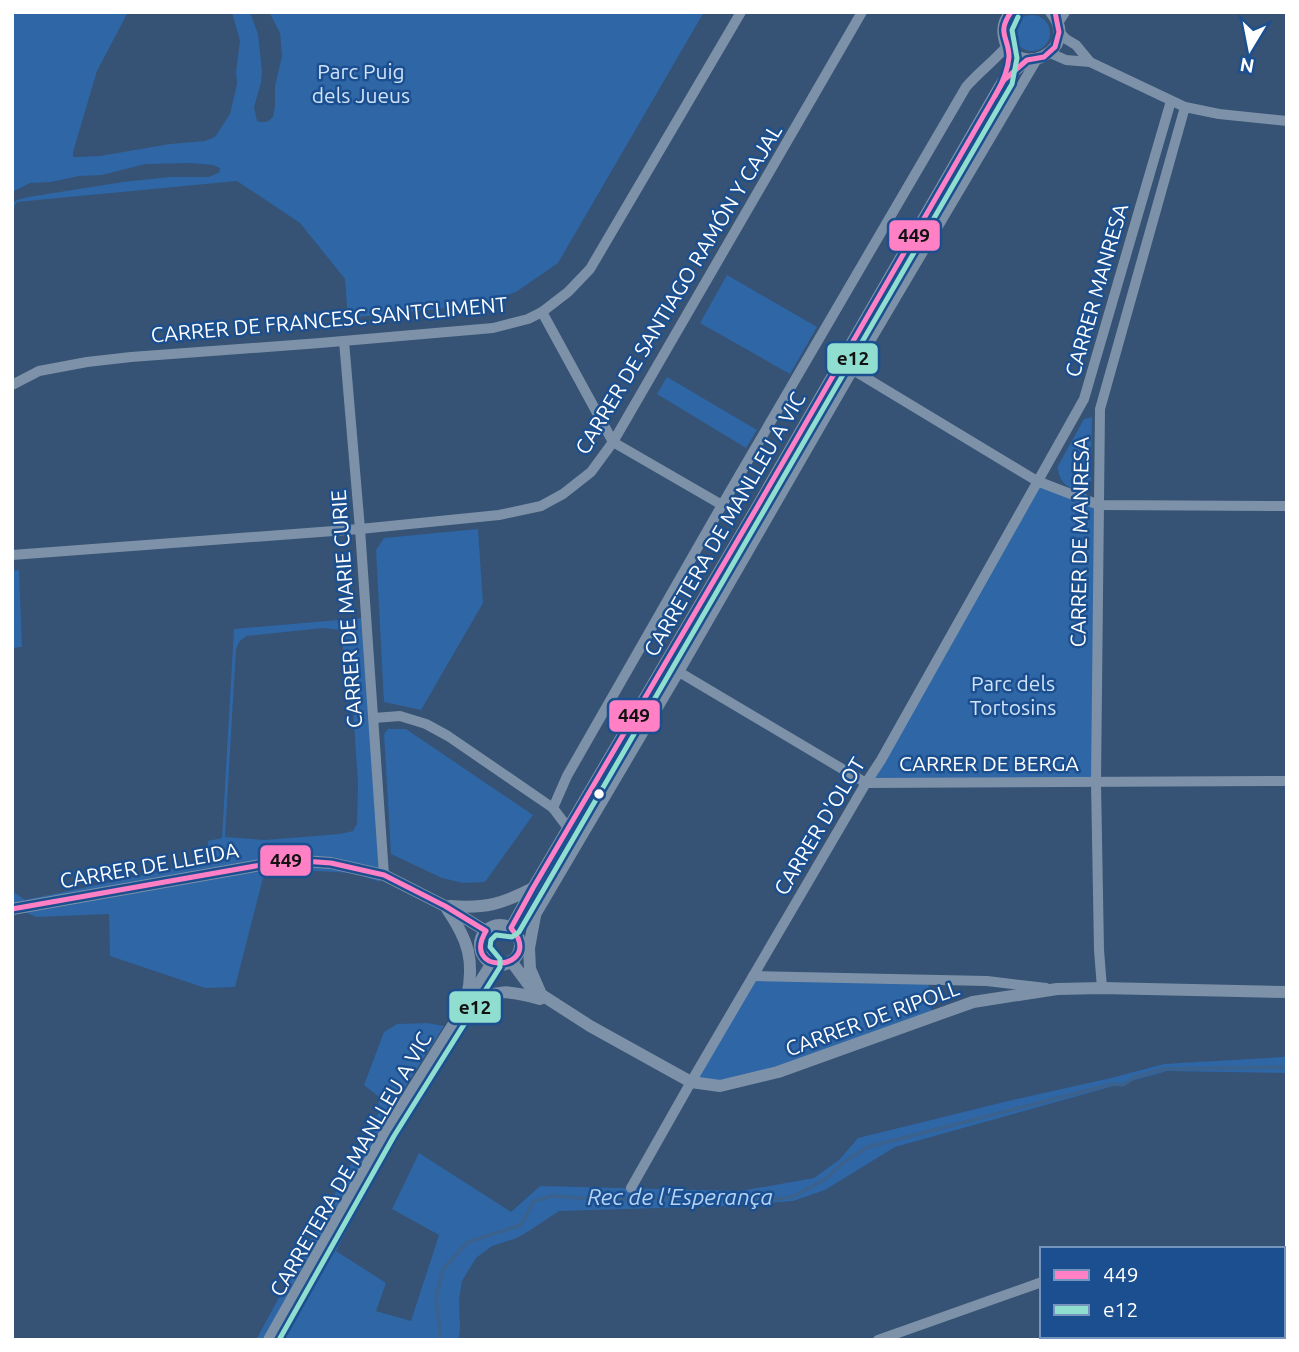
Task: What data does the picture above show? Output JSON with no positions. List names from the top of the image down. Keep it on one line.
{"streets":{"street":["CARRER DE SANTIAGO RAMÓN Y CAJAL","CARRER MANRESA","CARRER DE FRANCESC SANTCLIMENT","CARRETERA DE MANLLEU A VIC","CARRER DE MANRESA","CARRER DE MARIE CURIE","CARRER DE BERGA","CARRER D'OLOT","CARRER DE LLEIDA","CARRER DE RIPOLL"]},"crossings":[["CARRER DE SANTIAGO RAMÓN Y CAJAL","CARRER DE MARIE CURIE"],["CARRER MANRESA","CARRER D'OLOT"],["CARRER DE FRANCESC SANTCLIMENT","CARRER DE MARIE CURIE"],["CARRETERA DE MANLLEU A VIC","CARRER DE LLEIDA"],["CARRETERA DE MANLLEU A VIC","CARRER DE RIPOLL"],["CARRER DE MANRESA","CARRER DE BERGA"],["CARRER DE MANRESA","CARRER DE RIPOLL"],["CARRER DE MARIE CURIE","CARRER DE LLEIDA"],["CARRER DE BERGA","CARRER D'OLOT"],["CARRER D'OLOT","CARRER DE RIPOLL"],["CARRER DE LLEIDA","CARRER DE RIPOLL"]],"water":["Rec de l'Esperança"],"parks":["Parc Puig dels Jueus","Parc dels Tortosins"],"lines":["transit line 449","transit line e12"],"legend":["449","e12"],"north":"bottom"}
